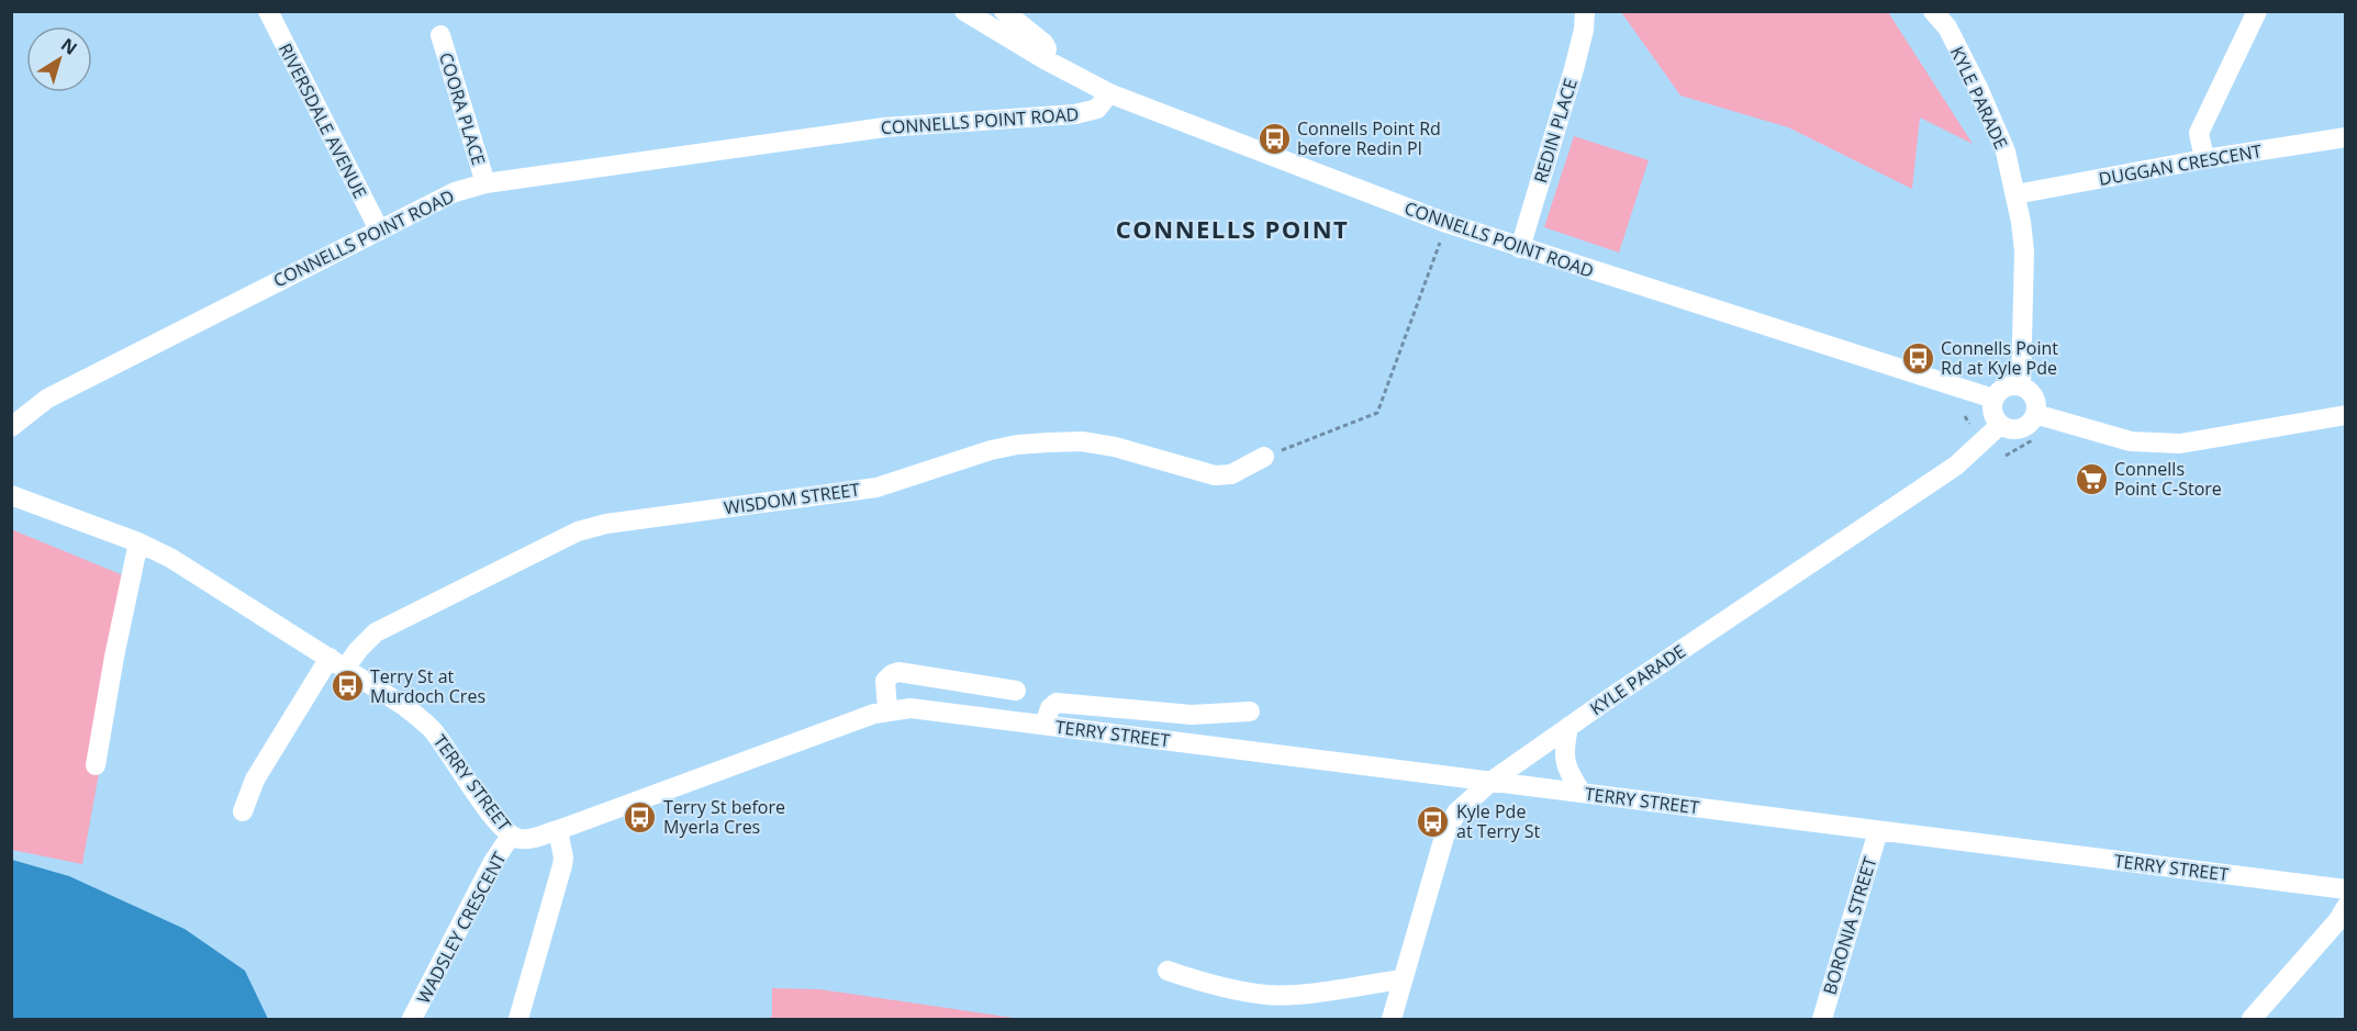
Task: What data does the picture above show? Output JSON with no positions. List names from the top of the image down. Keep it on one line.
{"streets":{"street":["KYLE PARADE","COORA PLACE","RIVERSDALE AVENUE","CONNELLS POINT ROAD","REDIN PLACE","DUGGAN CRESCENT","WISDOM STREET","TERRY STREET","BORONIA STREET","WADSLEY CRESCENT"]},"crossings":[["KYLE PARADE","CONNELLS POINT ROAD"],["KYLE PARADE","DUGGAN CRESCENT"],["KYLE PARADE","TERRY STREET"],["COORA PLACE","CONNELLS POINT ROAD"],["RIVERSDALE AVENUE","CONNELLS POINT ROAD"],["CONNELLS POINT ROAD","REDIN PLACE"],["WISDOM STREET","TERRY STREET"],["TERRY STREET","BORONIA STREET"],["TERRY STREET","WADSLEY CRESCENT"]],"districts":["CONNELLS POINT"],"places":{"bus stop":["Connells Point Rd before Redin Pl","Connells Point Rd at Kyle Pde","Terry St at Murdoch Cres","Terry St before Myerla Cres","Kyle Pde at Terry St"],"supermarket":["Connells Point C-Store"]},"north":"top right"}
